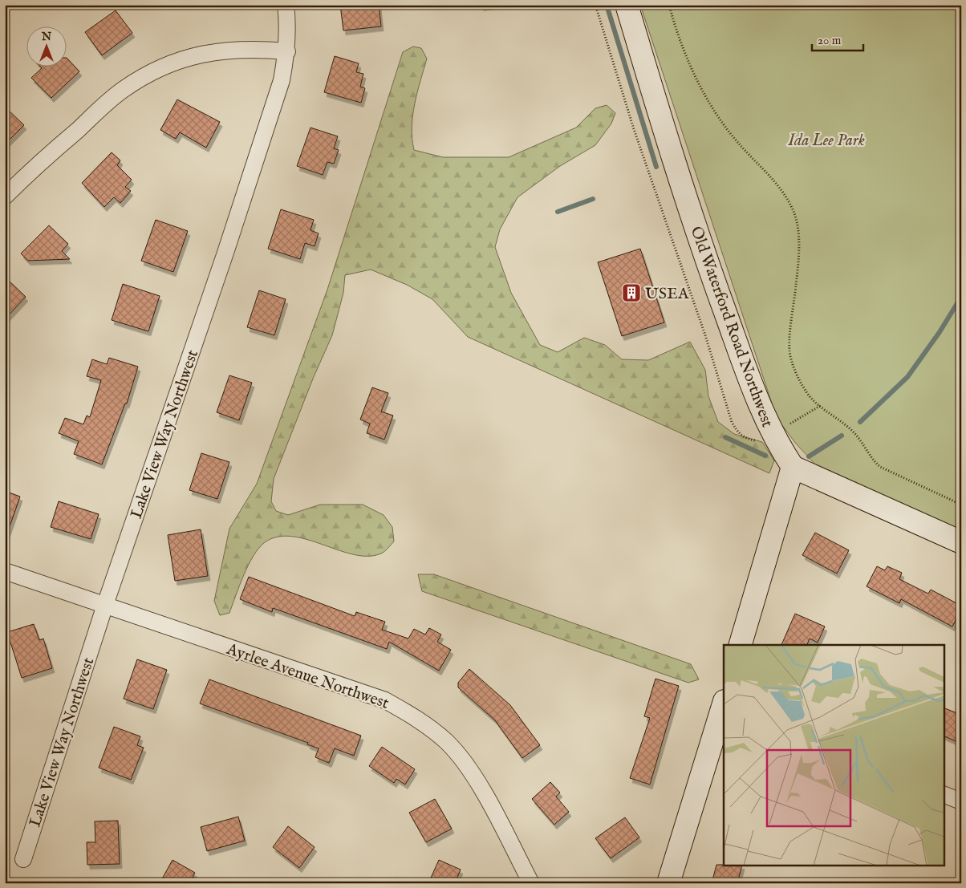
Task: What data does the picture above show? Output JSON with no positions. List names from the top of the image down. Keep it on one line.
{"streets":{"street":["Old Waterford Road Northwest","Lake View Way Northwest","Ayrlee Avenue Northwest"]},"crossings":[["Lake View Way Northwest","Ayrlee Avenue Northwest"]],"parks":["Ida Lee Park"],"places":{"building":["USEA"]},"scale_bar":"20 m","north":"top"}
